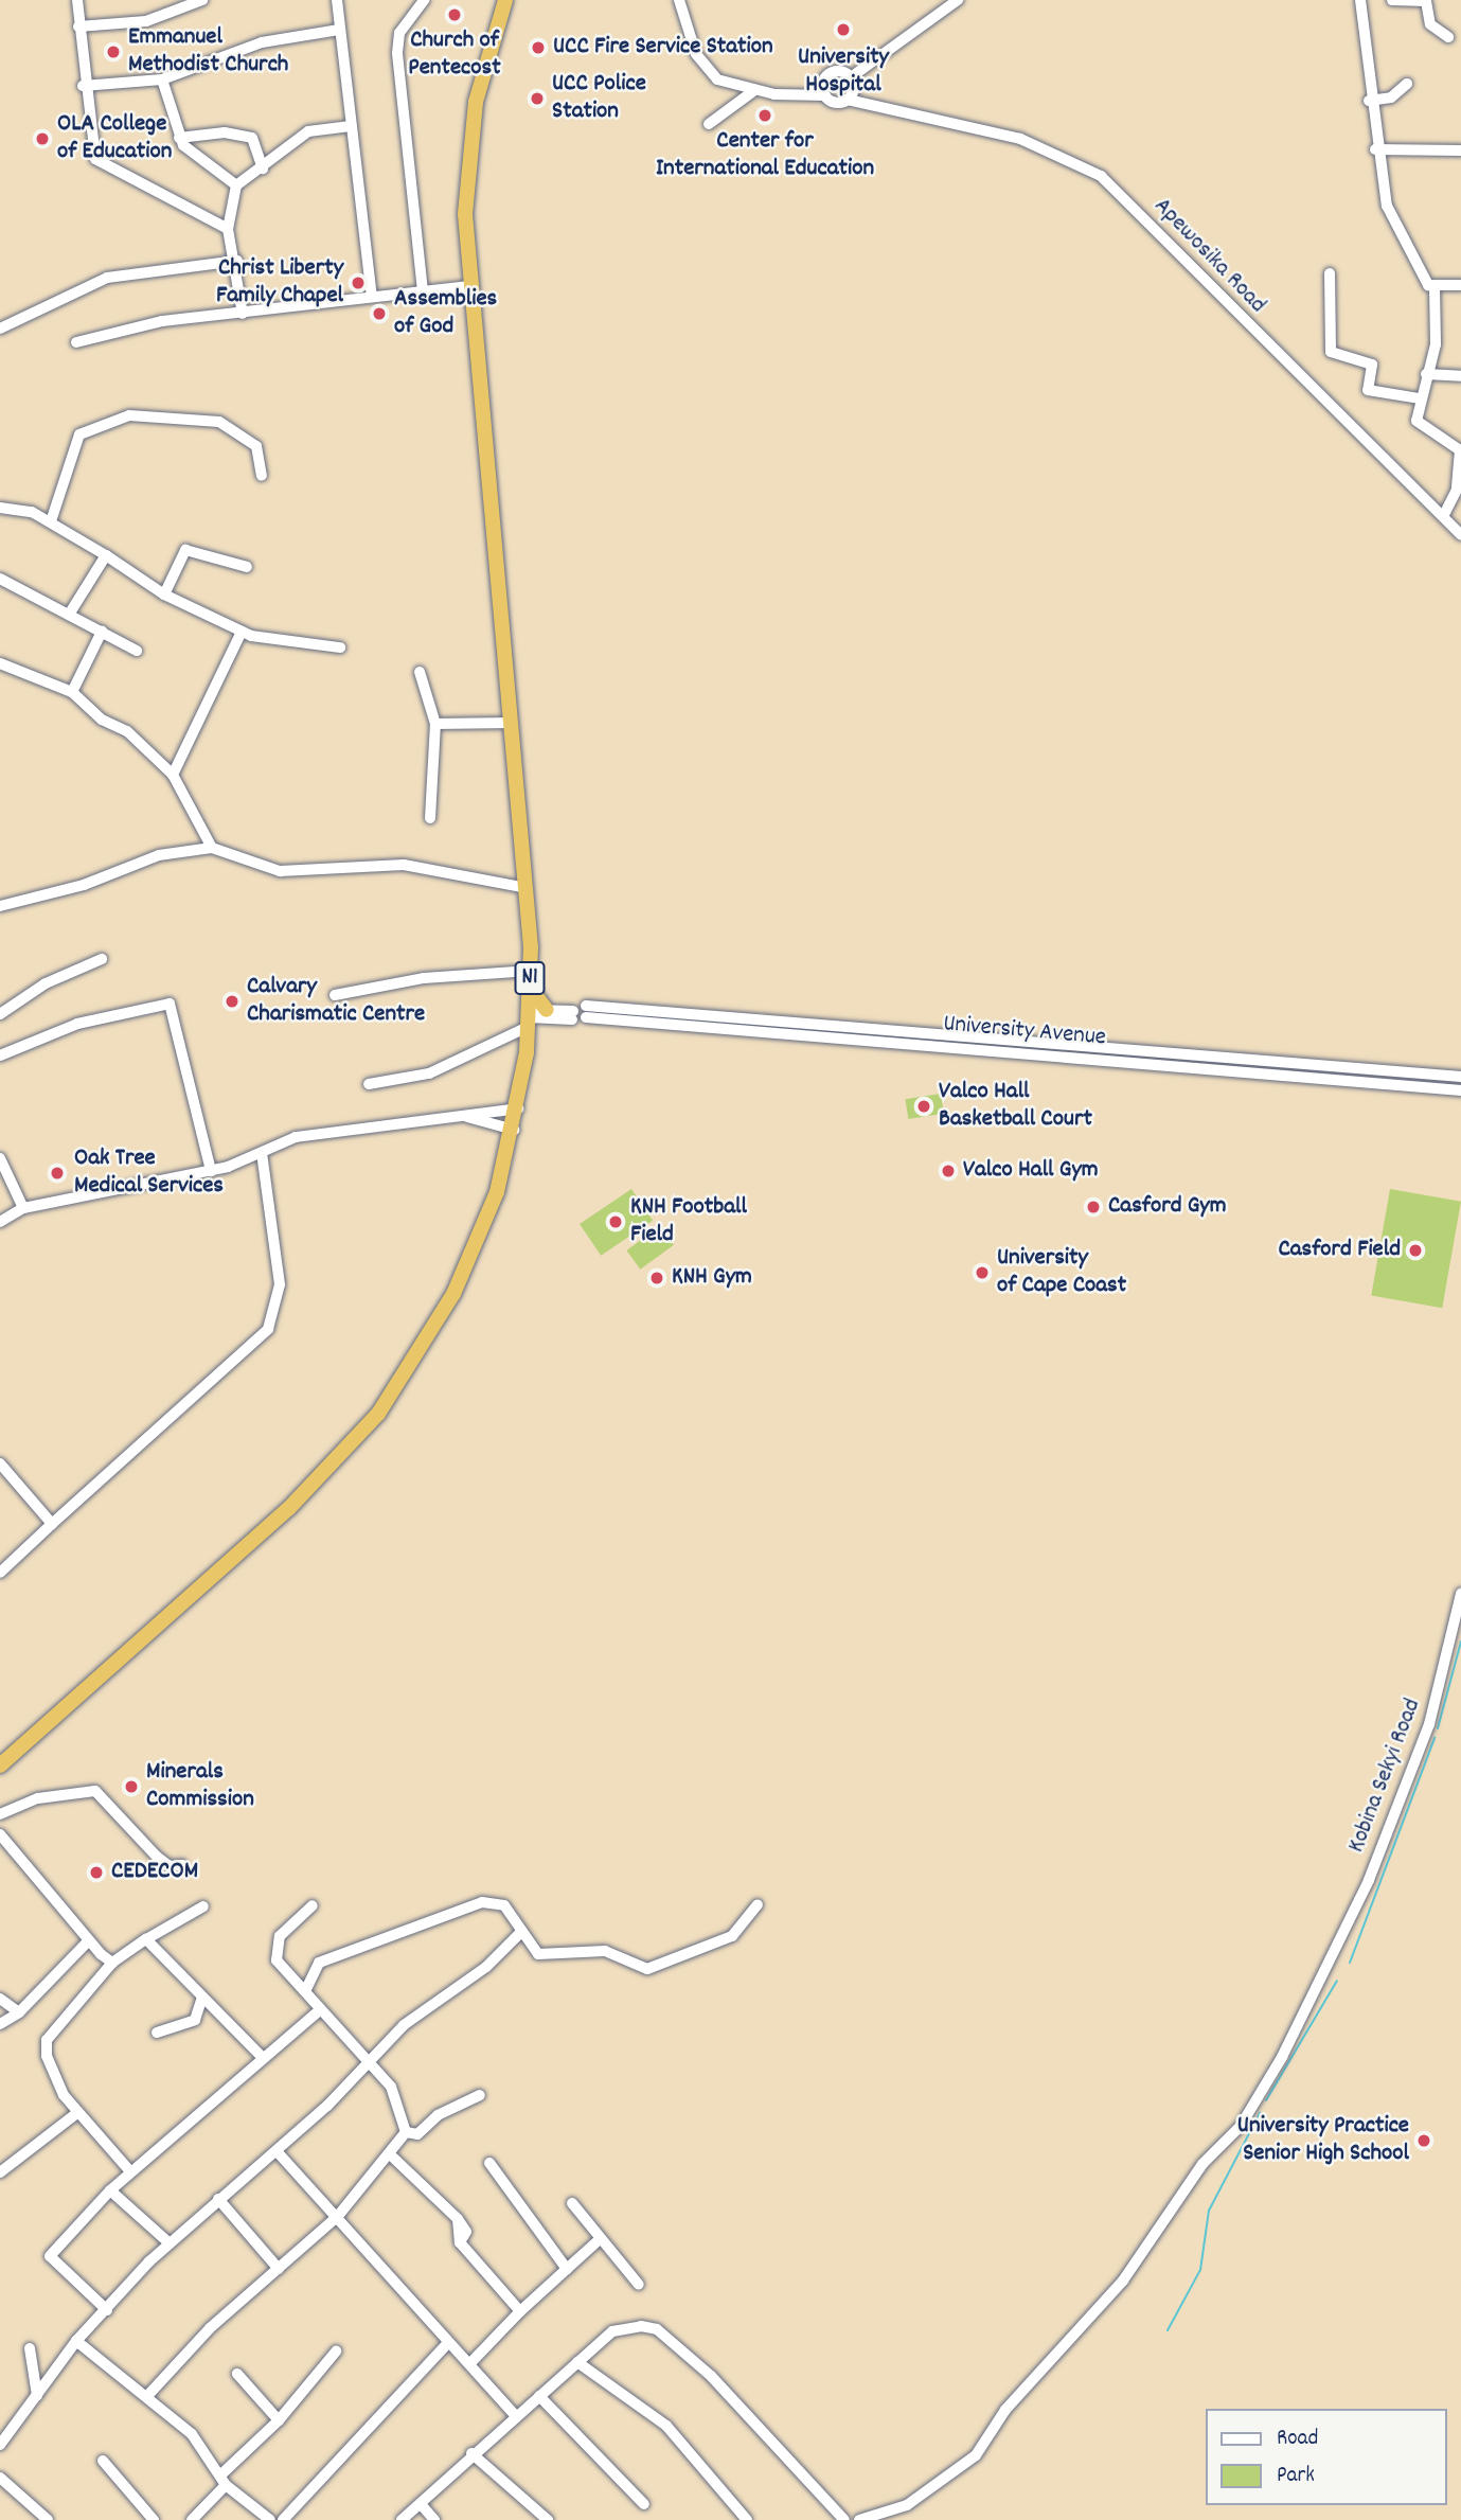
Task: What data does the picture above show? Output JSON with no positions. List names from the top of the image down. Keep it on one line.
{"streets":{"highway":["N1"],"street":["Apewosika Road","University Avenue","Kobina Sekyi Road"]},"places":["Church of Pentecost","University Hospital","UCC Fire Service Station","Emmanuel Methodist Church","UCC Police Station","Center for International Education","OLA College of Education","Christ Liberty Family Chapel","Assemblies of God","Calvary Charismatic Centre","Valco Hall Basketball Court","Valco Hall Gym","Oak Tree Medical Services","Casford Gym","KNH Football Field","Casford Field","University of Cape Coast","KNH Gym","Minerals Commission","CEDECOM","University Practice Senior High School"],"legend":["Road","Park"]}
